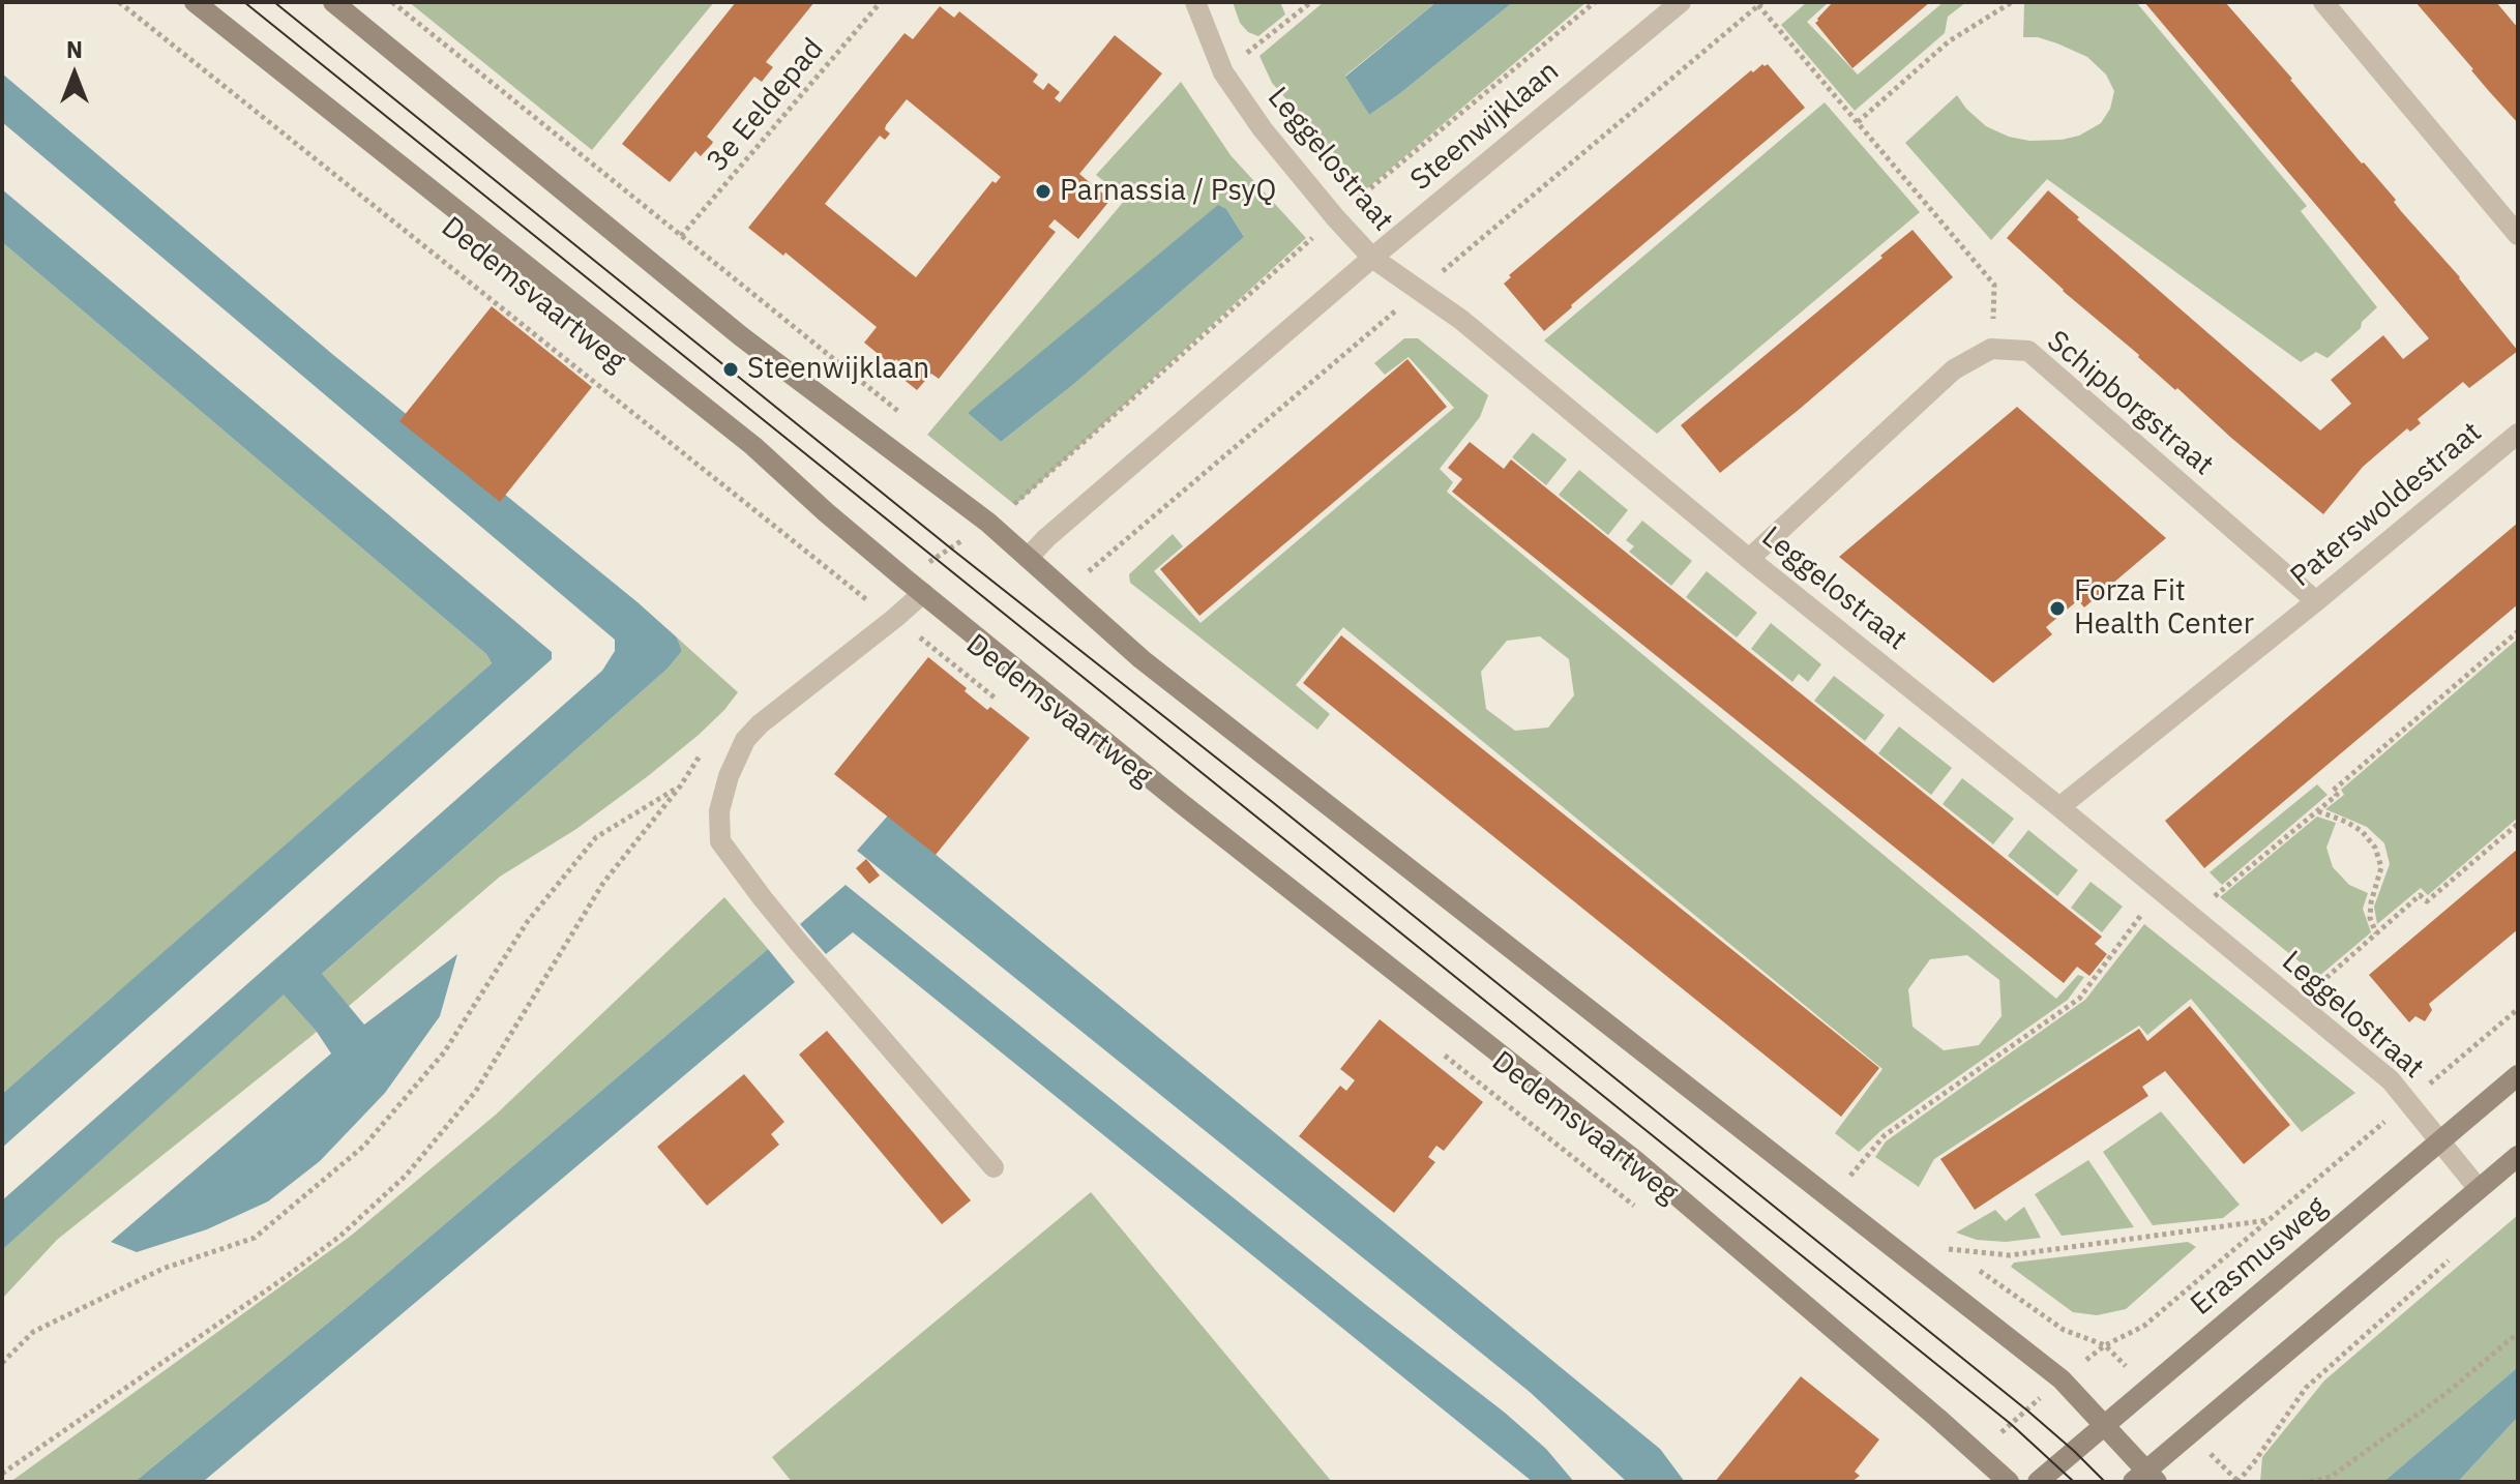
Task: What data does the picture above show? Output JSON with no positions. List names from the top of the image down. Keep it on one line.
{"streets":{"street":["Steenwijklaan","Leggelostraat","Dedemsvaartweg","Schipborgstraat","Paterswoldestraat","Erasmusweg"],"path":["3e Eeldepad"]},"crossings":[["Steenwijklaan","Leggelostraat"],["Leggelostraat","Paterswoldestraat"],["Leggelostraat","Erasmusweg"],["Dedemsvaartweg","Erasmusweg"],["Schipborgstraat","Paterswoldestraat"]],"places":["Parnassia / PsyQ","Steenwijklaan","Forza Fit Health Center"],"north":"top"}
